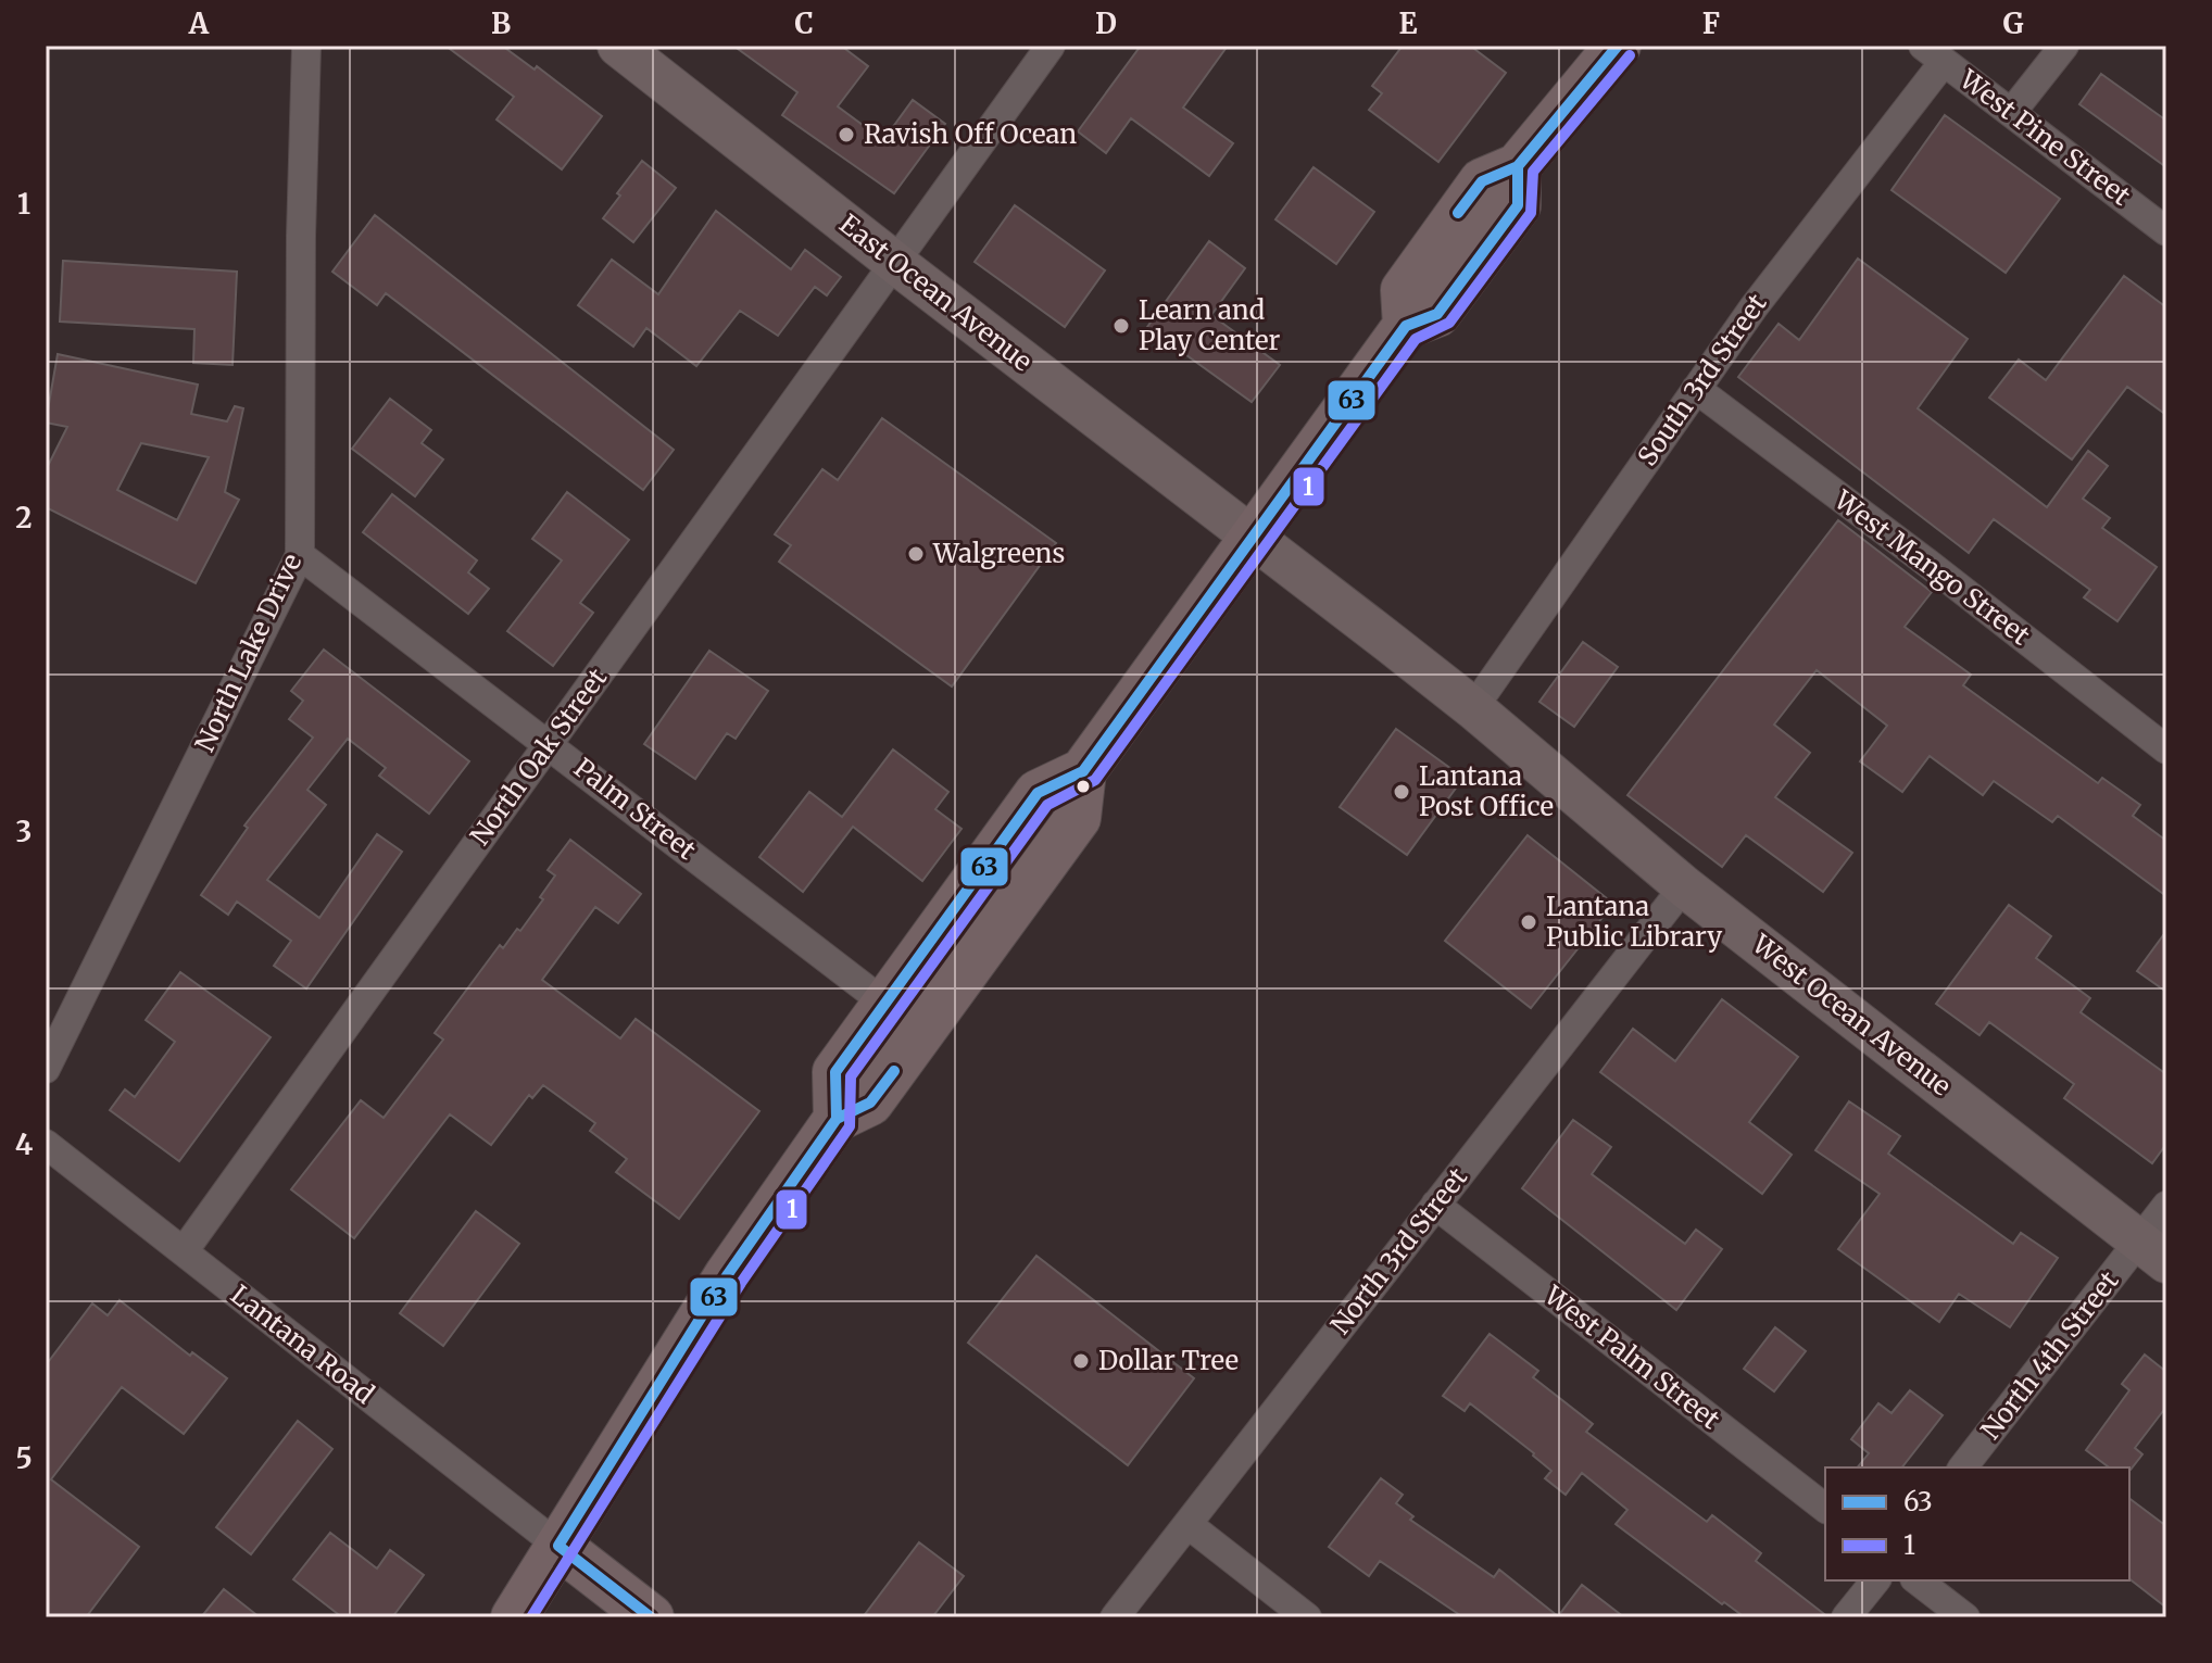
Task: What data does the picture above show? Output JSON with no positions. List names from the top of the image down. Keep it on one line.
{"streets":{"street":["West Pine Street","East Ocean Avenue","South 3rd Street","West Mango Street","North Lake Drive","North Oak Street","Palm Street","West Ocean Avenue","North 3rd Street","Lantana Road","North 4th Street","West Palm Street"]},"crossings":[["West Pine Street","South 3rd Street"],["East Ocean Avenue","North Oak Street"],["East Ocean Avenue","West Ocean Avenue"],["South 3rd Street","West Mango Street"],["South 3rd Street","West Ocean Avenue"],["North Lake Drive","Palm Street"],["North Oak Street","Palm Street"],["North Oak Street","Lantana Road"],["West Ocean Avenue","North 3rd Street"],["West Ocean Avenue","North 4th Street"],["North 3rd Street","West Palm Street"]],"places":["Ravish Off Ocean","Learn and Play Center","Walgreens","Lantana Post Office","Lantana Public Library","Dollar Tree"],"lines":["transit line 63","transit line 1"],"legend":["63","1"],"grid":{"columns":["A","B","C","D","E","F","G"],"rows":["1","2","3","4","5"]}}
